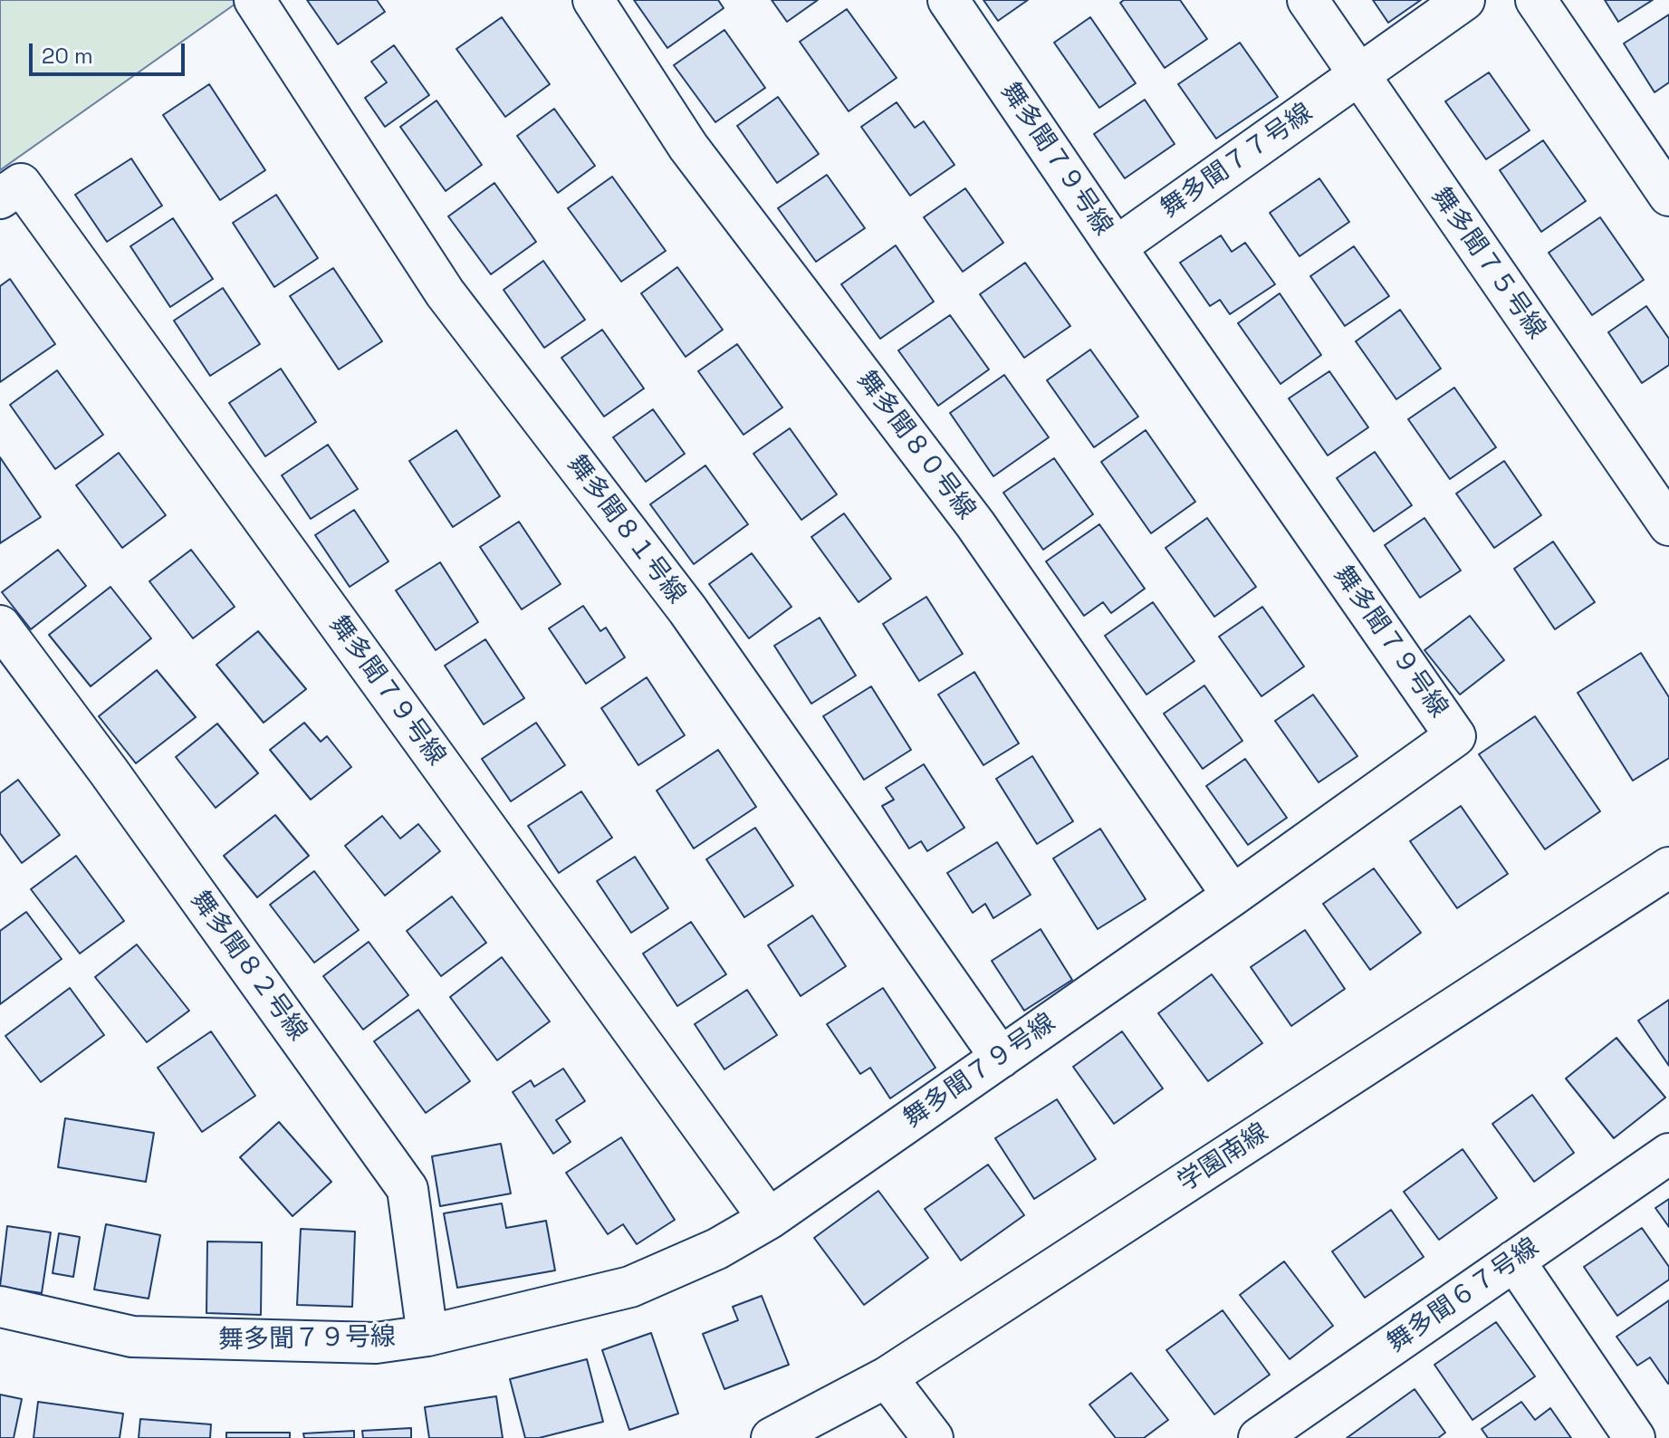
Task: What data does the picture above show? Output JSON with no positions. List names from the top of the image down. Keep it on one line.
{"streets":{"street":["舞多聞７９号線","舞多聞７７号線","舞多聞７５号線","舞多聞８０号線","舞多聞８１号線","舞多聞８２号線","学園南線","舞多聞６７号線"]},"crossings":[["舞多聞７９号線","舞多聞７７号線"],["舞多聞７９号線","舞多聞８０号線"],["舞多聞７９号線","舞多聞８１号線"],["舞多聞７９号線","舞多聞８２号線"],["舞多聞７７号線","舞多聞７５号線"]],"scale_bar":"20 m"}
